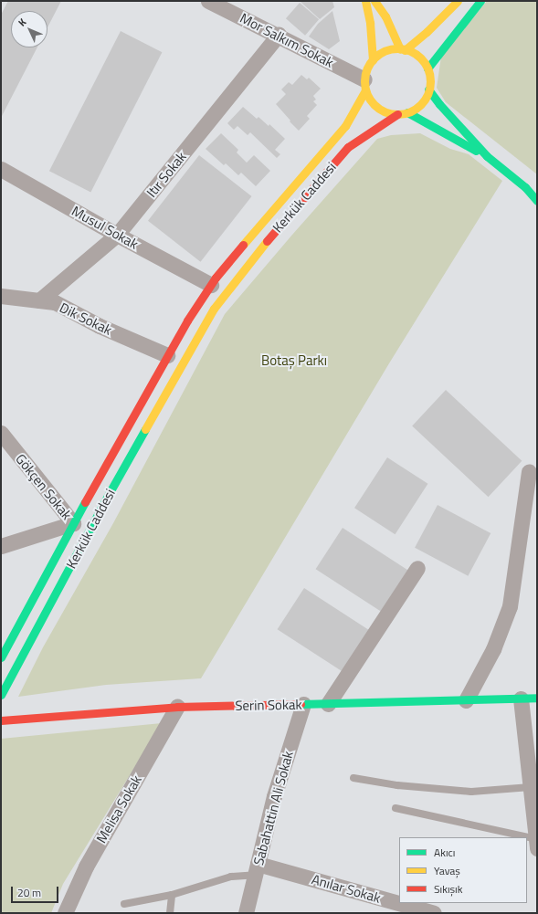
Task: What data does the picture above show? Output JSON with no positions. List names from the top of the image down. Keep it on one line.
{"streets":{"street":["Mor Salkım Sokak","Itır Sokak","Kerkük Caddesi","Musul Sokak","Dik Sokak","Gökçen Sokak","Serin Sokak","Sabahattin Ali Sokak","Melisa Sokak","Anılar Sokak"]},"crossings":[["Mor Salkım Sokak","Itır Sokak"],["Mor Salkım Sokak","Kerkük Caddesi"],["Itır Sokak","Musul Sokak"],["Itır Sokak","Dik Sokak"],["Kerkük Caddesi","Musul Sokak"],["Kerkük Caddesi","Dik Sokak"],["Kerkük Caddesi","Gökçen Sokak"],["Serin Sokak","Sabahattin Ali Sokak"],["Serin Sokak","Melisa Sokak"],["Sabahattin Ali Sokak","Anılar Sokak"]],"parks":["Botaş Parkı"],"legend":["Akıcı","Yavaş","Sıkışık"],"scale_bar":"20 m","north":"top left"}
